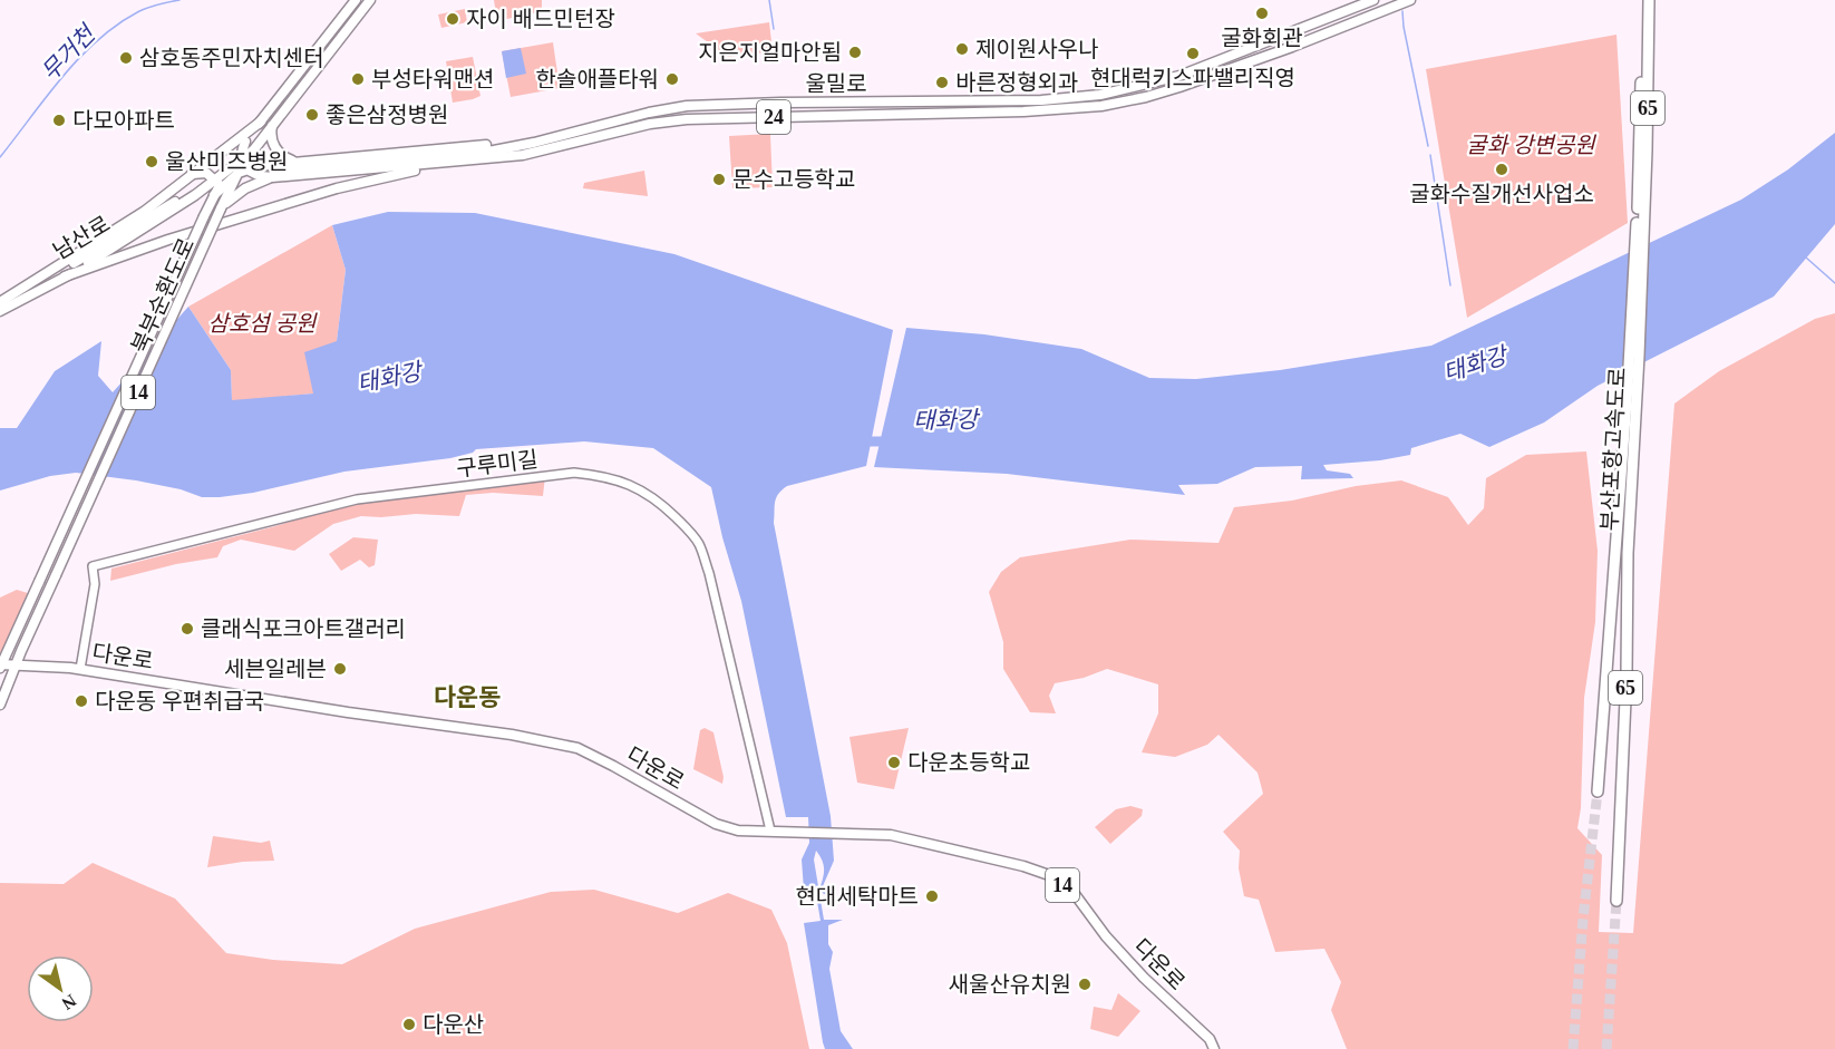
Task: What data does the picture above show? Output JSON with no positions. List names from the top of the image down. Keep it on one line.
{"streets":{"highway":["65","부산포항고속도로"],"main road":["울밀로","24","남산로","북부순환도로","14","다운로"],"street":["구루미길"]},"crossings":[["북부순환도로","다운로"],["구루미길","다운로"]],"districts":["다운동"],"water":["무거천","태화강"],"parks":["굴화 강변공원","삼호섬 공원"],"places":["굴화회관","자이 배드민턴장","제이원사우나","지은지얼마안됨","현대럭키스파밸리직영","삼호동주민자치센터","부성타워맨션","한솔애플타워","바른정형외과","좋은삼정병원","다모아파트","울산미즈병원","굴화수질개선사업소","문수고등학교","클래식포크아트갤러리","세븐일레븐","다운동 우편취급국","다운초등학교","현대세탁마트","새울산유치원","다운산"],"north":"bottom right"}
